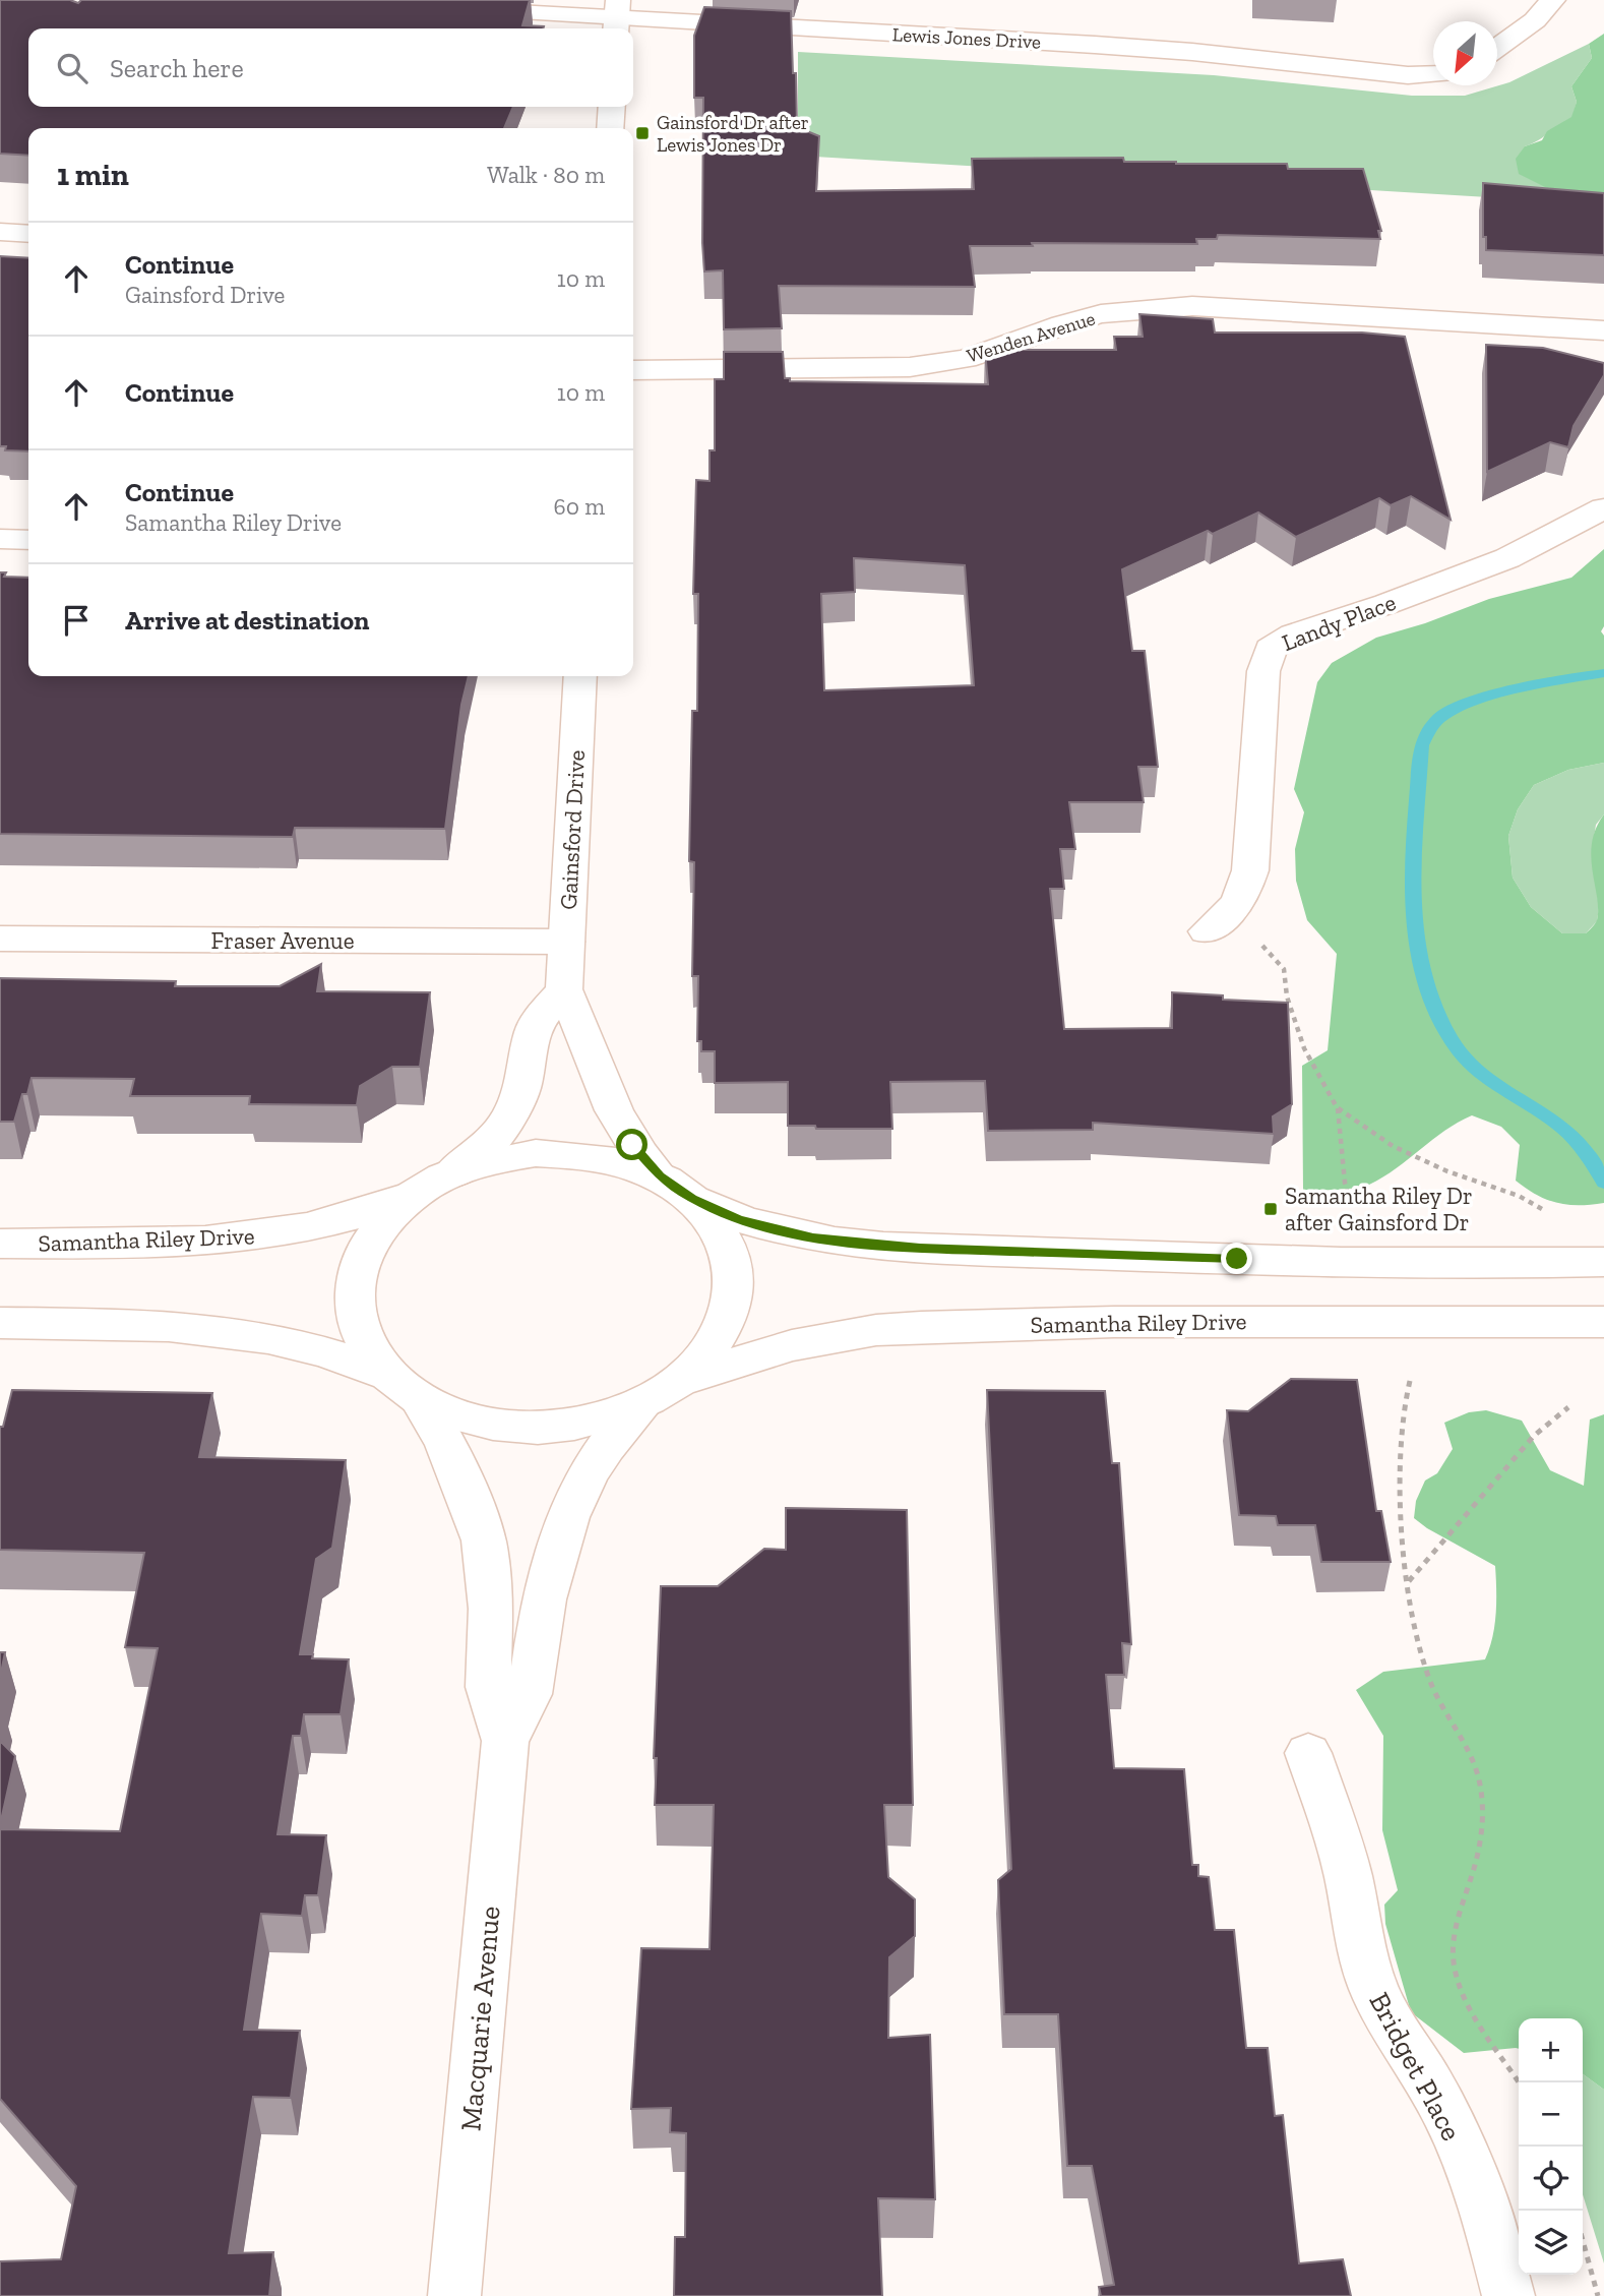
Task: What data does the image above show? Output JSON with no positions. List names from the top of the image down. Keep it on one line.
{"streets":{"street":["Lewis Jones Drive","Wenden Avenue","Landy Place","Gainsford Drive","Fraser Avenue","Samantha Riley Drive","Macquarie Avenue","Bridget Place"]},"crossings":[["Gainsford Drive","Fraser Avenue"],["Gainsford Drive","Samantha Riley Drive"],["Samantha Riley Drive","Macquarie Avenue"]],"places":{"transit":["Gainsford Dr after Lewis Jones Dr","Samantha Riley Dr after Gainsford Dr"]},"north":"bottom left","page":{"search":"Search here","heading":["1 min","Walk · 80 m"],"list":[["Continue","Gainsford Drive","10 m"],["Continue","10 m"],["Continue","Samantha Riley Drive","60 m"],"Arrive at destination"],"map_buttons":["+","−"]}}
